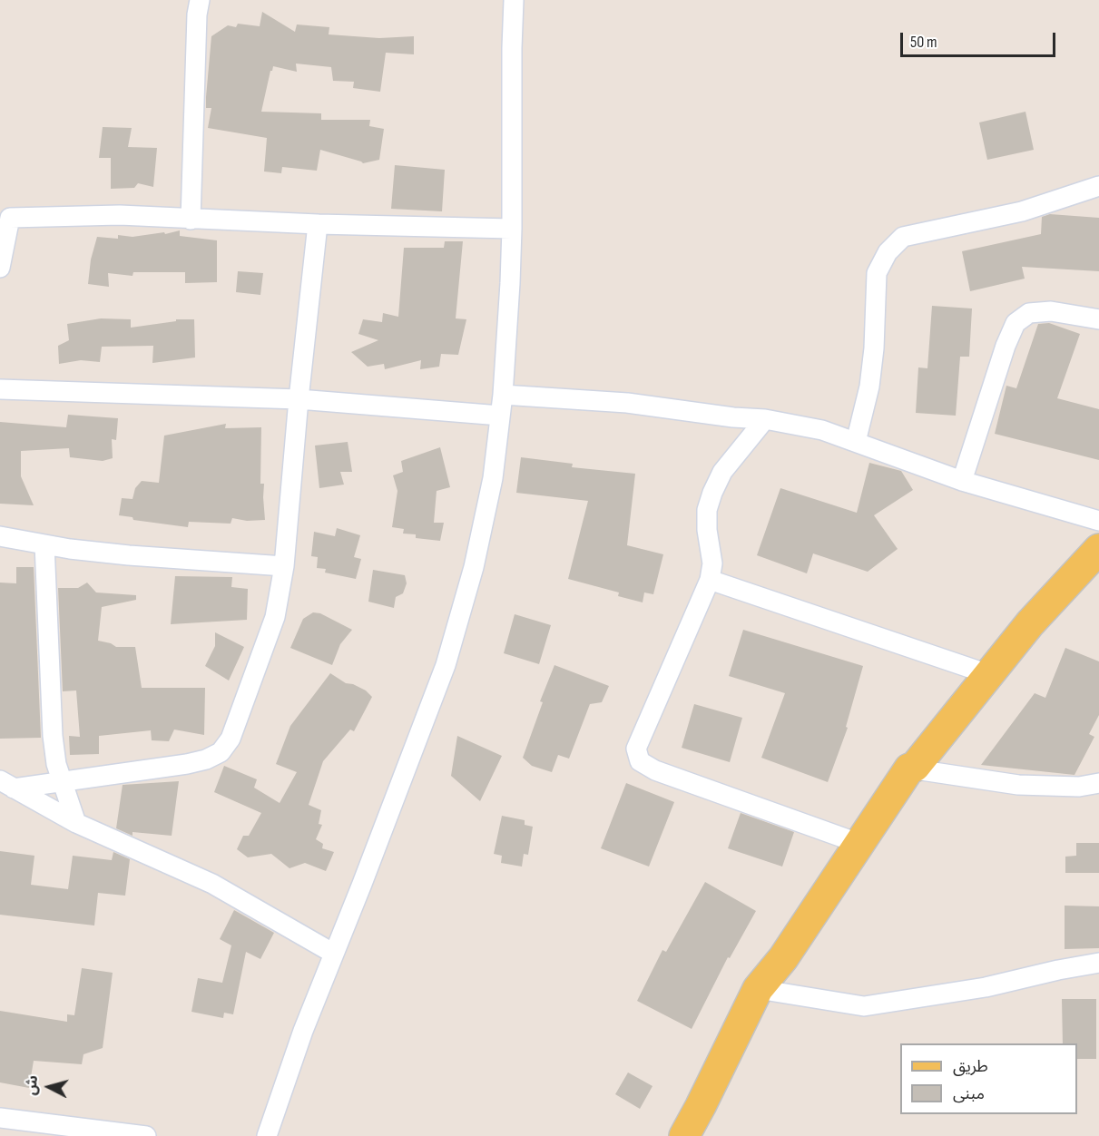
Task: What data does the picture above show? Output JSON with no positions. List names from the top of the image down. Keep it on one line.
{"legend":["طريق","مبنى"],"scale_bar":"50 m","north":"left"}
